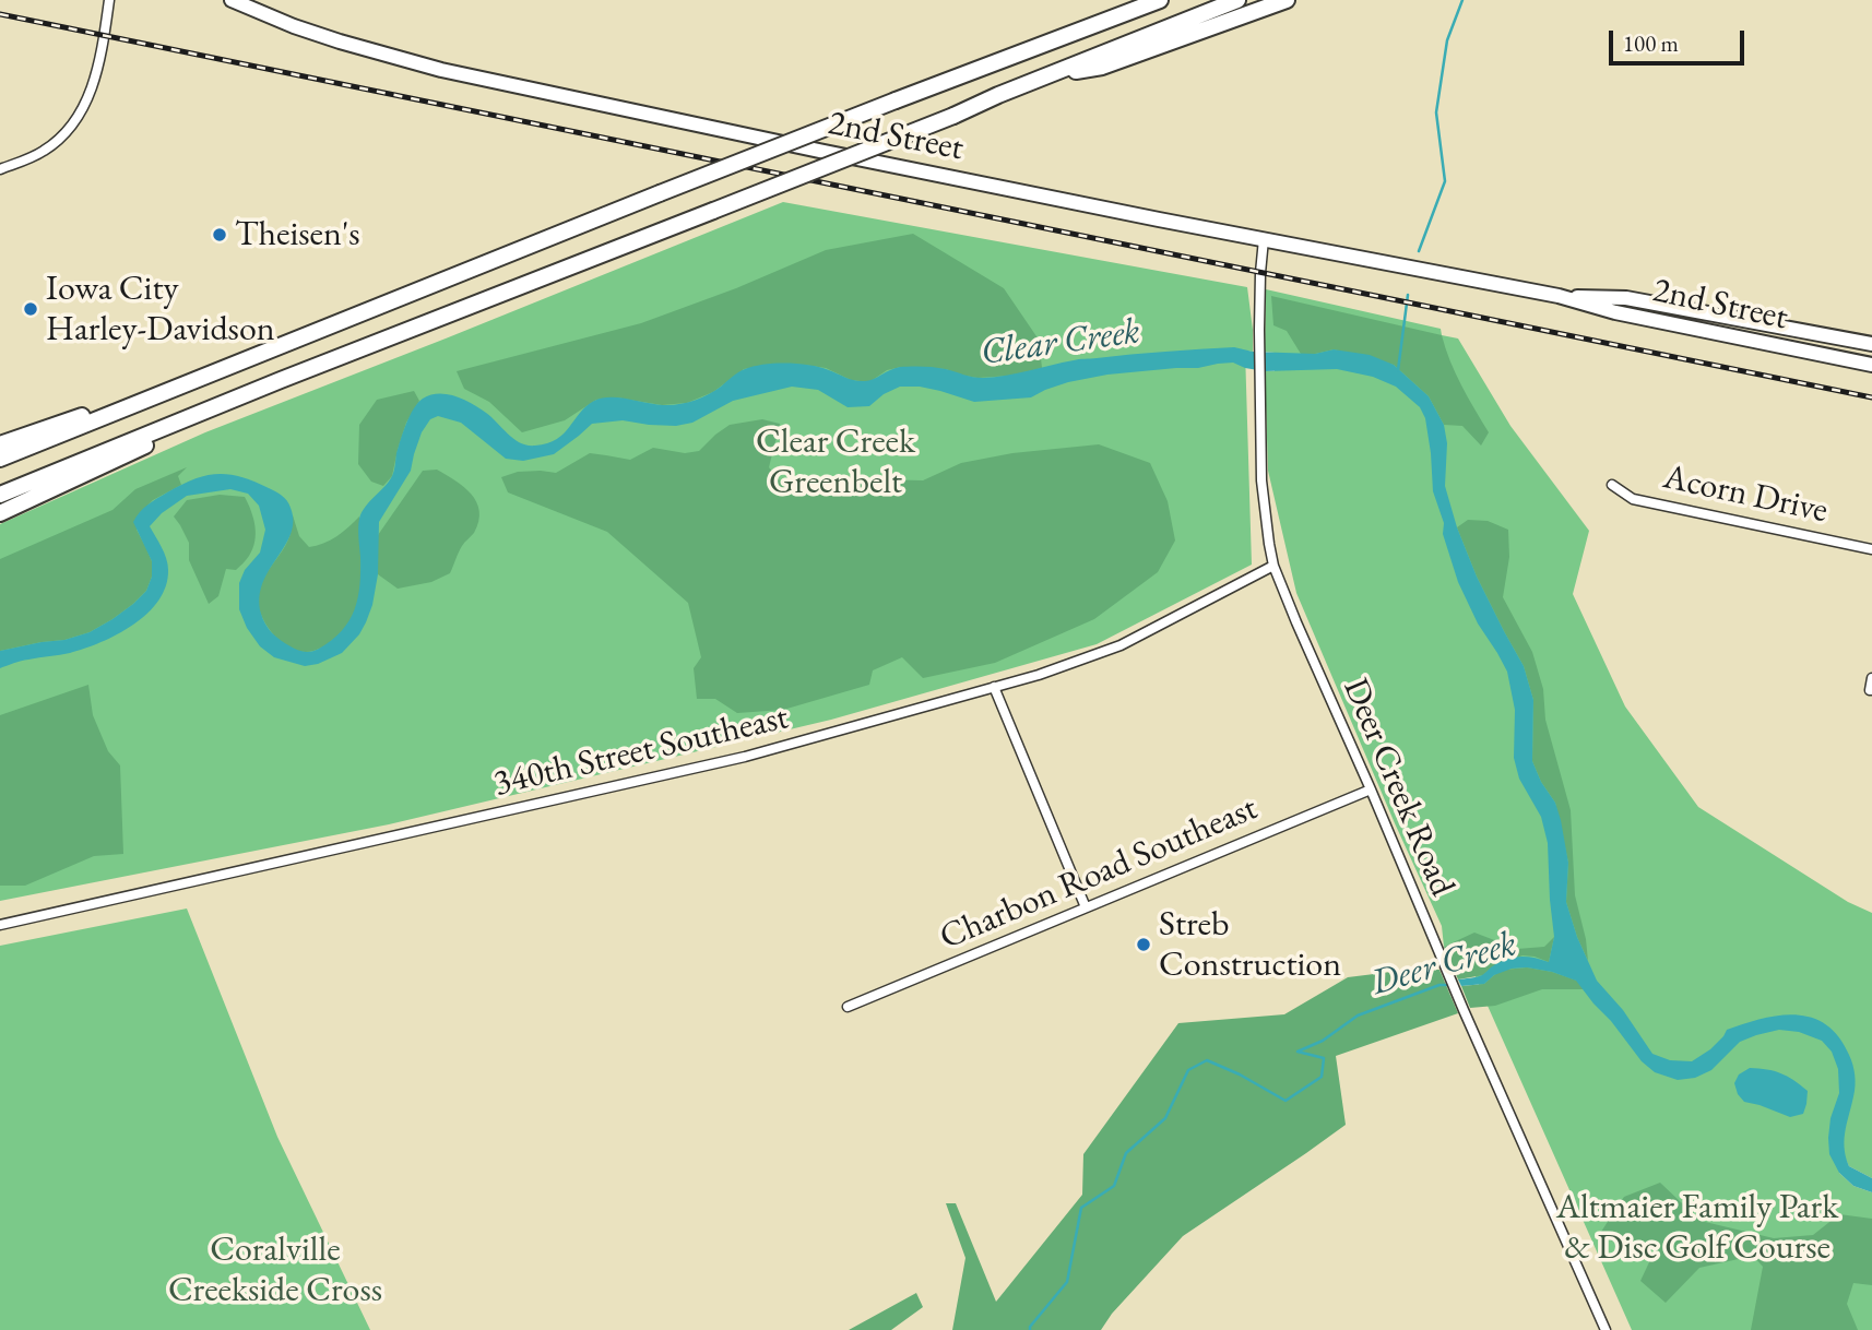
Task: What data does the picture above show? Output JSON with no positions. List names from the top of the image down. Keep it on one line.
{"streets":{"main road":["2nd Street"],"street":["Acorn Drive","340th Street Southeast","Deer Creek Road","Charbon Road Southeast"]},"crossings":[["2nd Street","Deer Creek Road"],["340th Street Southeast","Deer Creek Road"],["Deer Creek Road","Charbon Road Southeast"]],"water":["Clear Creek","Deer Creek"],"parks":["Clear Creek Greenbelt","Altmaier Family Park & Disc Golf Course","Coralville Creekside Cross"],"places":["Theisen's","Iowa City Harley-Davidson","Streb Construction"],"scale_bar":"100 m"}
